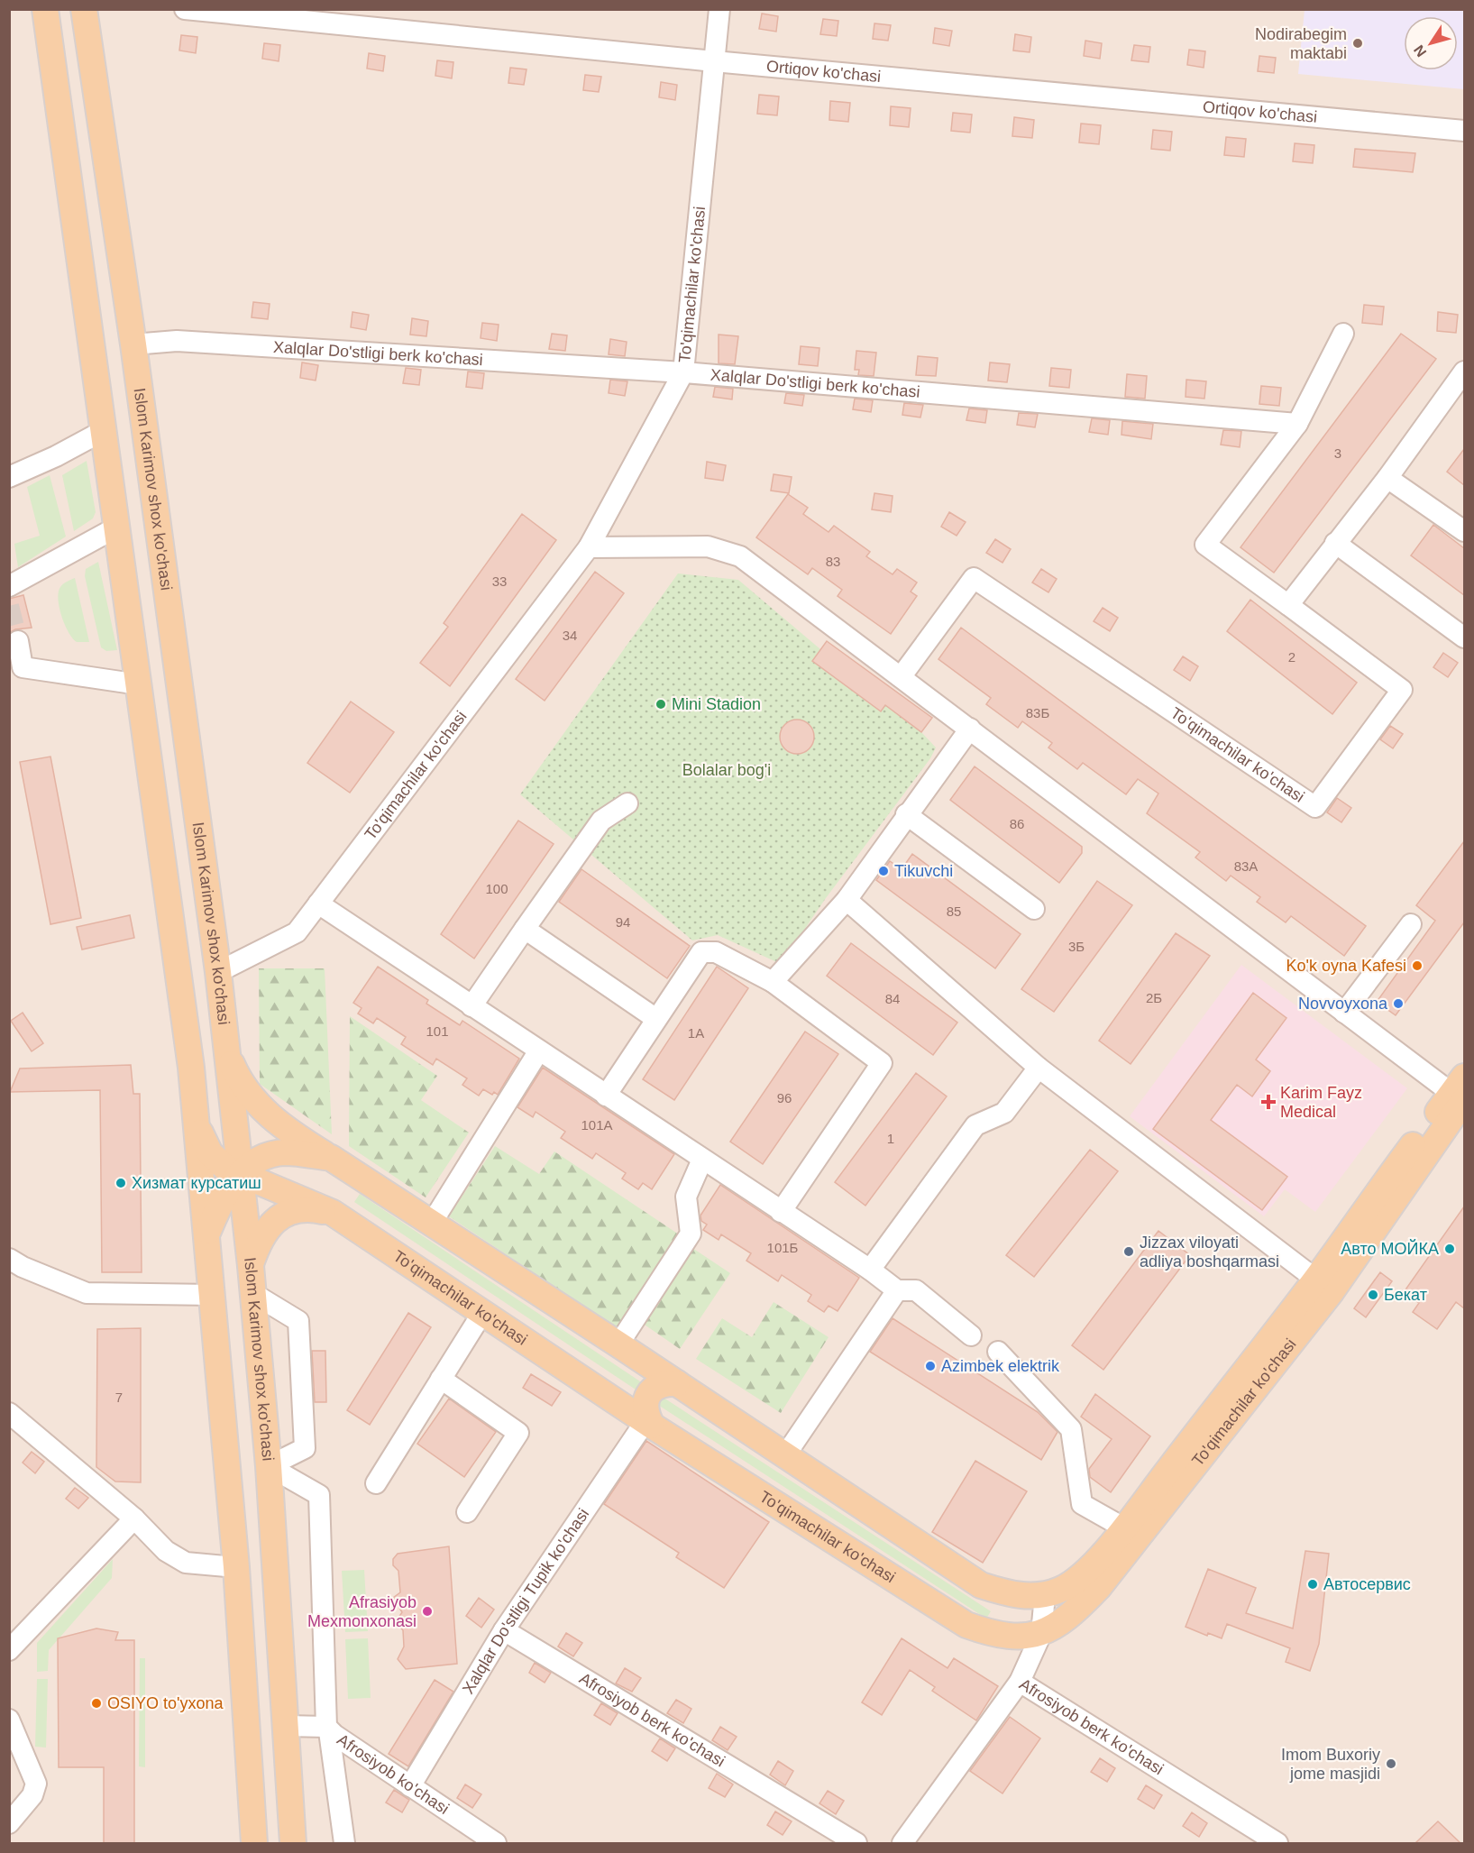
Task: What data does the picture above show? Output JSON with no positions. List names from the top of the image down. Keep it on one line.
{"streets":{"main road":["To'qimachilar ko'chasi","Islom Karimov shox ko'chasi"],"street":["Ortiqov ko'chasi","Xalqlar Do'stligi berk ko'chasi","Xalqlar Do'stligi Tupik ko'chasi","Afrosiyob berk ko'chasi","Afrosiyob ko'chasi"]},"crossings":[["Ortiqov ko'chasi","To'qimachilar ko'chasi"],["To'qimachilar ko'chasi","Xalqlar Do'stligi berk ko'chasi"],["To'qimachilar ko'chasi","Islom Karimov shox ko'chasi"],["To'qimachilar ko'chasi","Xalqlar Do'stligi Tupik ko'chasi"],["Xalqlar Do'stligi berk ko'chasi","Islom Karimov shox ko'chasi"],["Islom Karimov shox ko'chasi","Afrosiyob ko'chasi"],["Xalqlar Do'stligi Tupik ko'chasi","Afrosiyob berk ko'chasi"],["Xalqlar Do'stligi Tupik ko'chasi","Afrosiyob ko'chasi"]],"parks":["Bolalar bog'i"],"places":{"other":["Nodirabegim maktabi","Mini Stadion","Tikuvchi","Ko'k oyna Kafesi","Novvoyxona","Хизмат курсатиш","Авто МОЙКА","Jizzax viloyati adliya boshqarmasi","Бекат","Azimbek elektrik","Автосервис","Afrasiyob Mexmonxonasi","OSIYO to'yxona","Imom Buxoriy jome masjidi"],"health":["Karim Fayz Medical"]},"house_numbers":["3","83","33","34","2","83Б","86","83А","100","85","94","3Б","2Б","84","101","1A","96","101А","1","101Б","7"],"north":"bottom left"}
